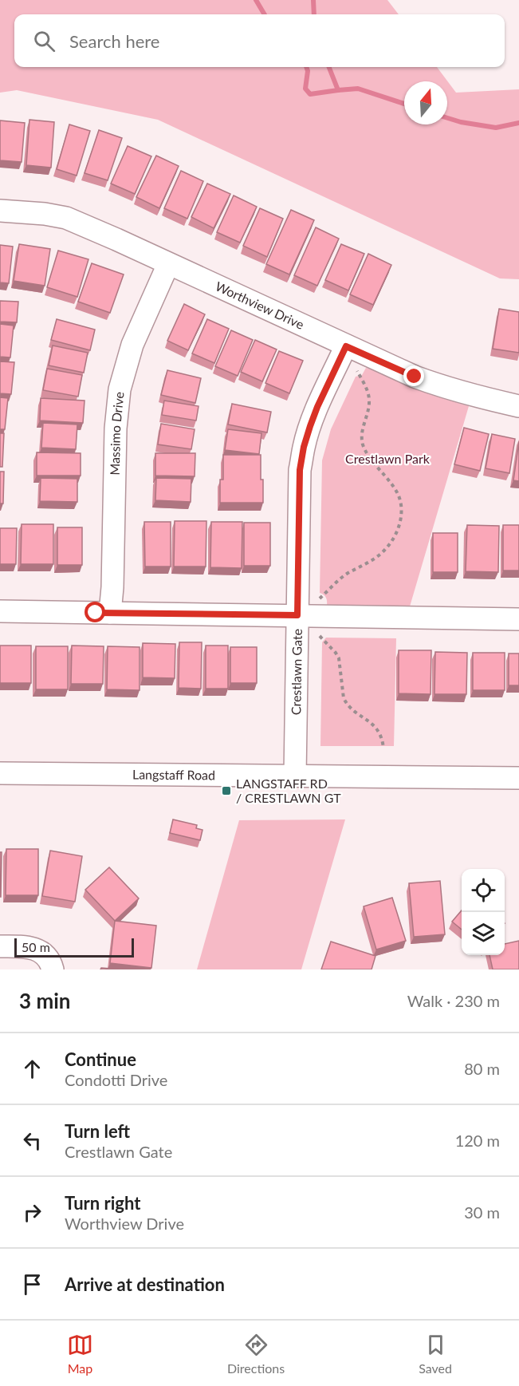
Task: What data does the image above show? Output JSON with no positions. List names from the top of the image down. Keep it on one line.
{"streets":{"street":["Worthview Drive","Massimo Drive","Crestlawn Gate","Langstaff Road"]},"crossings":[["Worthview Drive","Massimo Drive"],["Worthview Drive","Crestlawn Gate"],["Crestlawn Gate","Langstaff Road"]],"parks":["Crestlawn Park"],"places":{"transit":["LANGSTAFF RD / CRESTLAWN GT"]},"scale_bar":"50 m","north":"top","page":{"search":"Search here","scale":"50 m","heading":["3 min","Walk · 230 m"],"list":[["Continue","Condotti Drive","80 m"],["Turn left","Crestlawn Gate","120 m"],["Turn right","Worthview Drive","30 m"],"Arrive at destination"],"nav":["Map","Directions","Saved"]}}
